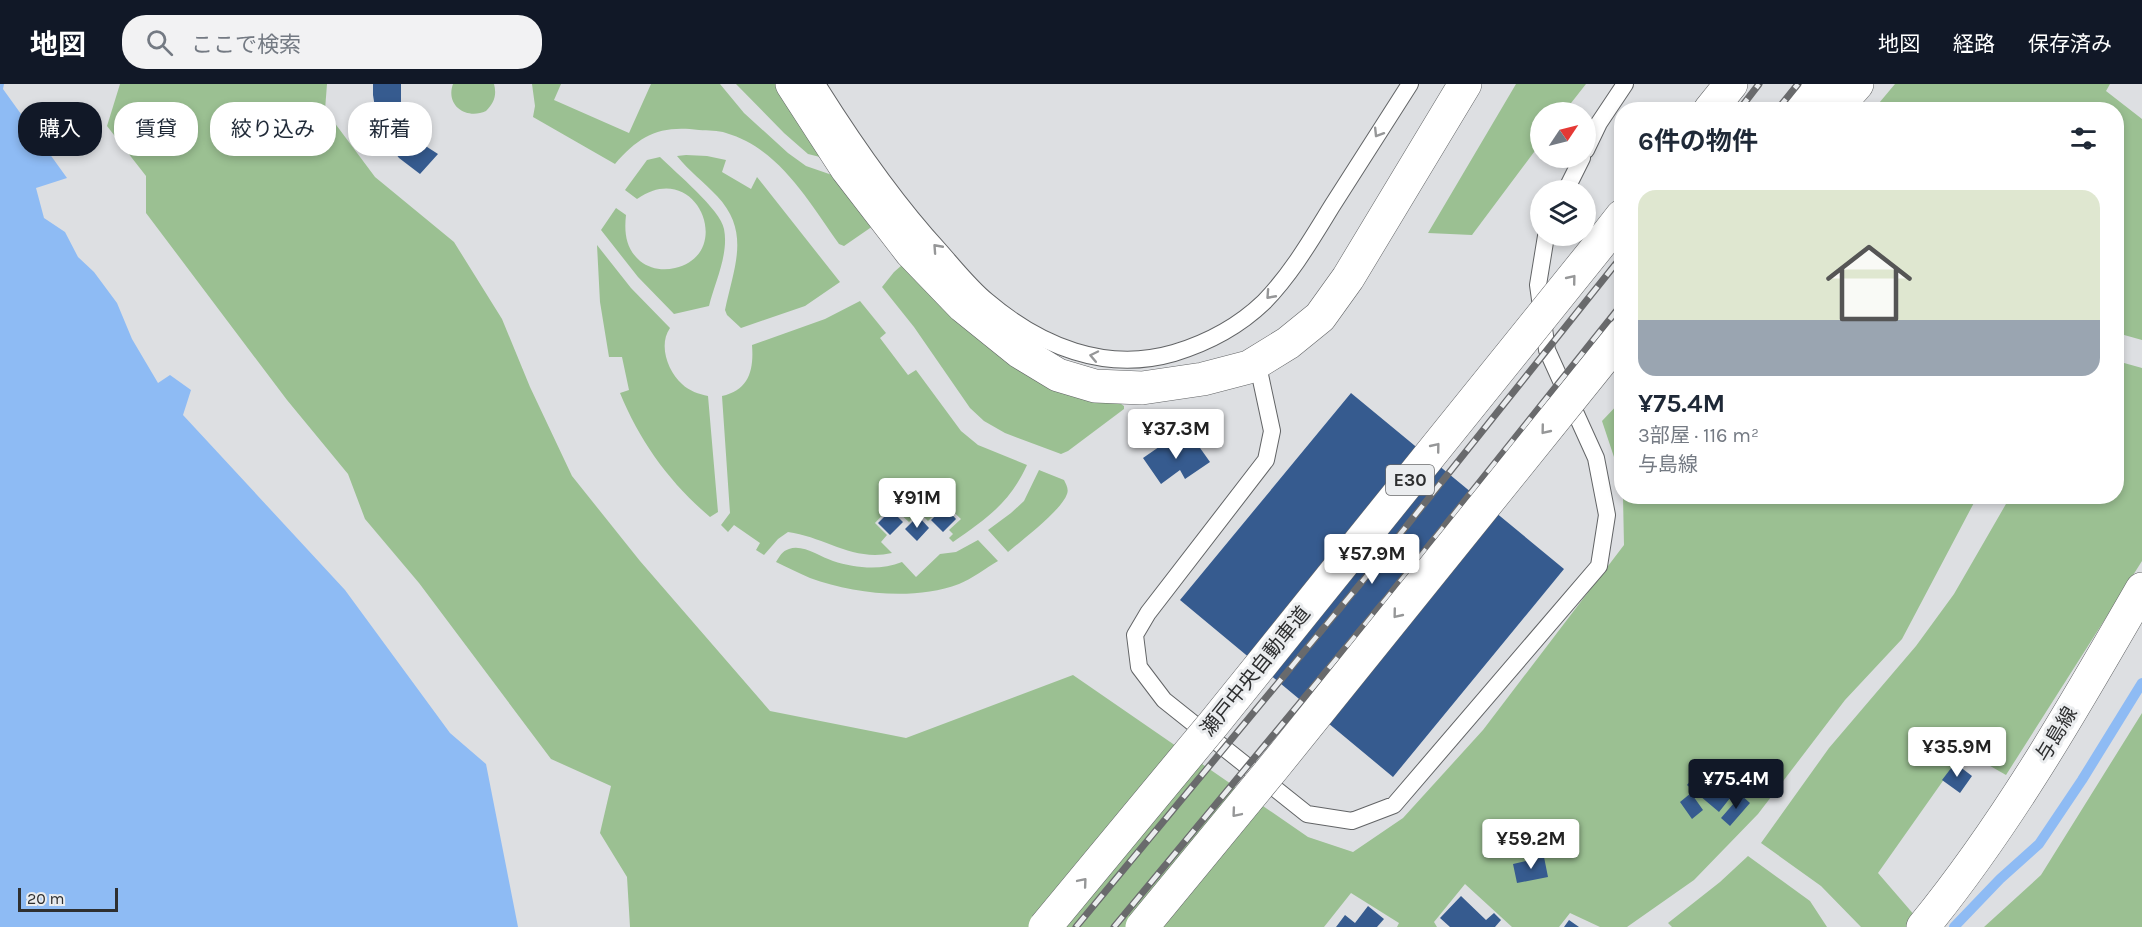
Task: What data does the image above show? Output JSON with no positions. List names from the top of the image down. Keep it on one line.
{"streets":{"main road":["E30","瀬戸中央自動車道","与島線"]},"scale_bar":"20 m","north":"top right","page":{"header":"地図","search":"ここで検索","nav":["地図","経路","保存済み"],"chip":["購入","賃貸","絞り込み","新着"],"heading":"6件の物件","list":[{"name":"¥75.4M","note":"3部屋 · 116 m² · 与島線"}],"price":["¥37.3M","¥91M","¥57.9M","¥35.9M","¥75.4M","¥59.2M"],"scale":"20 m"}}
